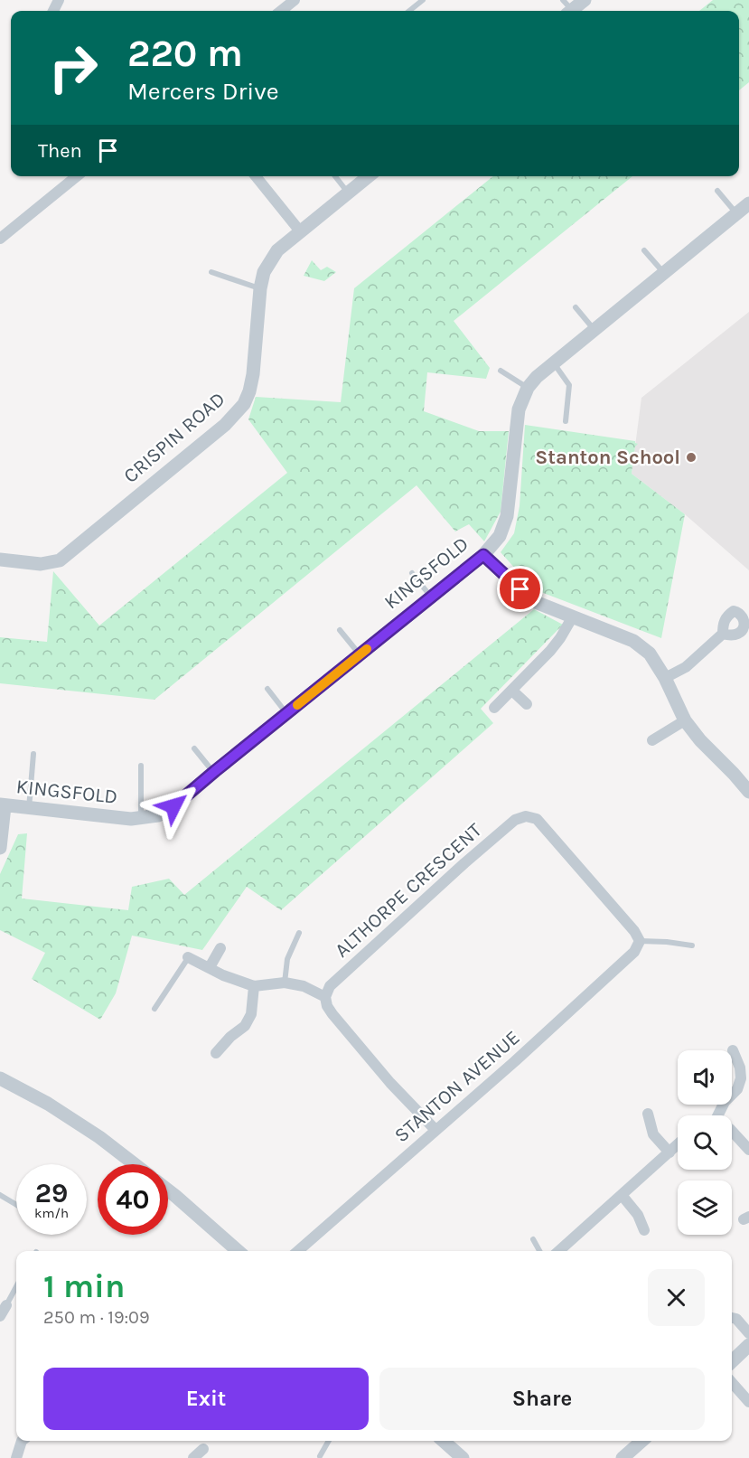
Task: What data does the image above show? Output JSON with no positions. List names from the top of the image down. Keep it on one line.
{"streets":{"street":["CRISPIN ROAD","KINGSFOLD","ALTHORPE CRESCENT","STANTON AVENUE"]},"crossings":[["ALTHORPE CRESCENT","STANTON AVENUE"]],"places":["Stanton School"],"page":{"turn":["220 m","Mercers Drive"],"then":"Then","speed":"29 km/h","limit":"40","heading":["1 min","250 m · 19:09"],"buttons":["Exit","Share"]}}
